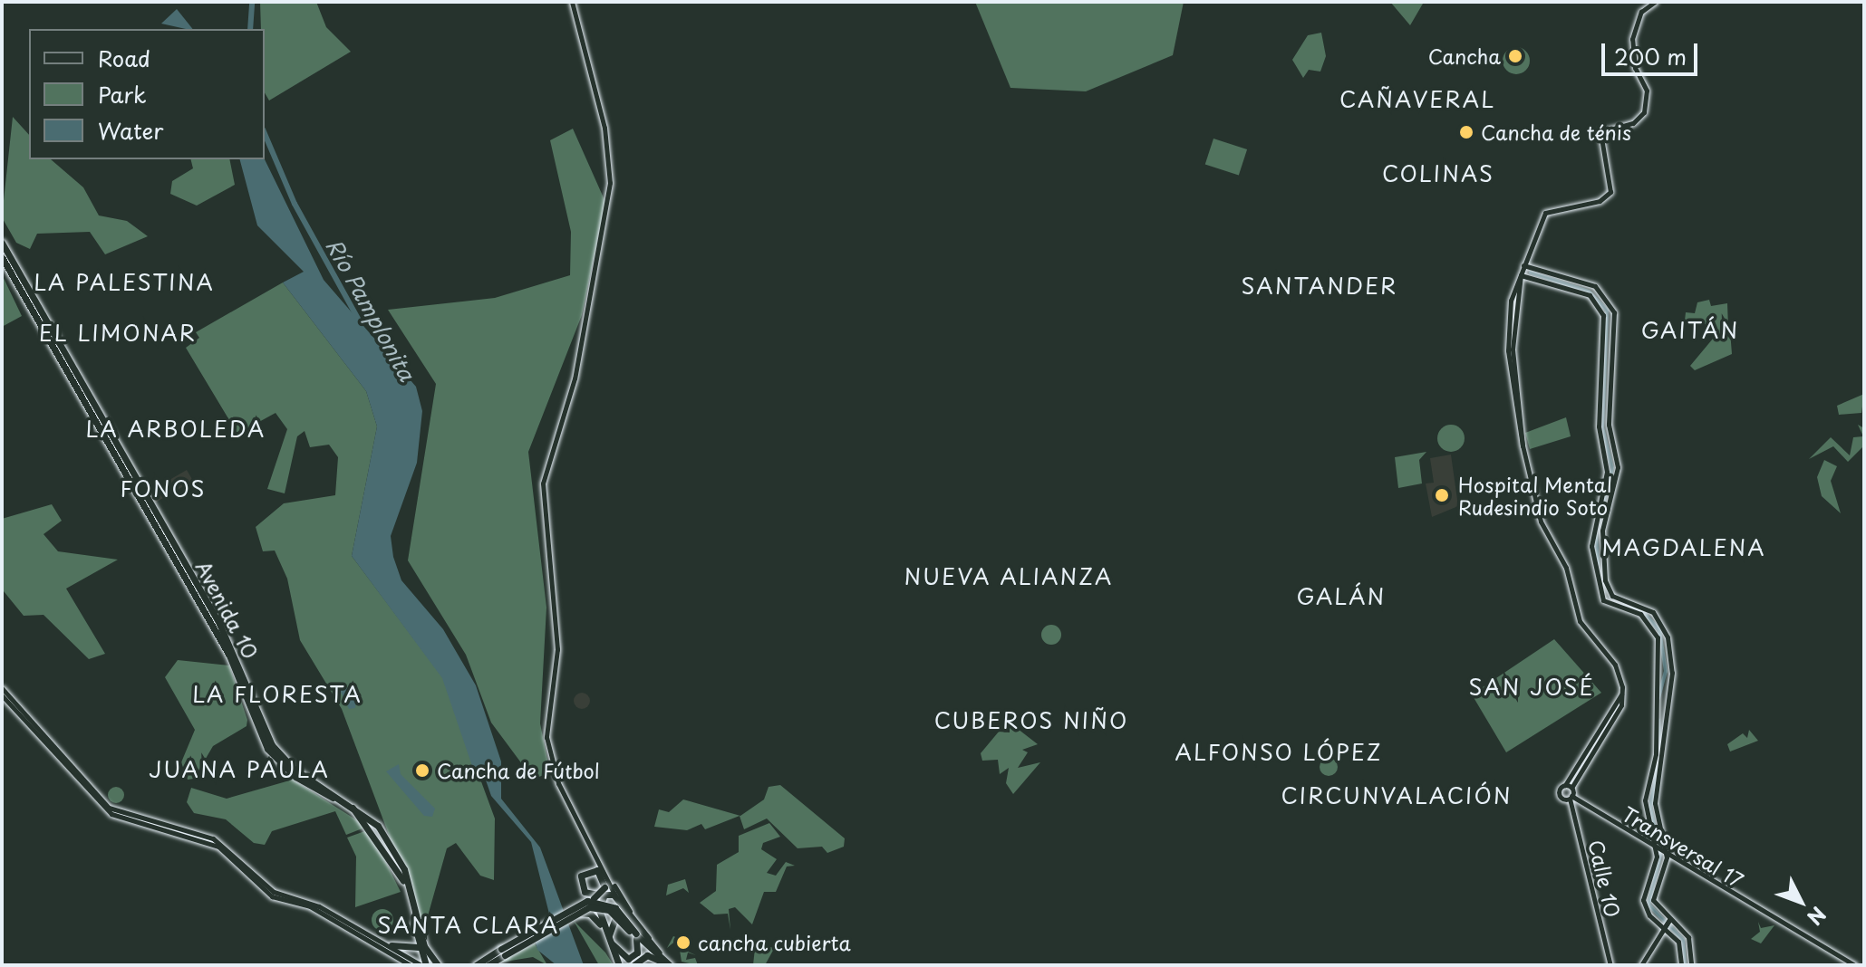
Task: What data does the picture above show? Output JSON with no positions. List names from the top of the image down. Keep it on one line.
{"streets":{"main road":["Avenida 10","Transversal 17","Calle 10"]},"crossings":[["Transversal 17","Calle 10"]],"districts":["CAÑAVERAL","COLINAS","LA PALESTINA","SANTANDER","GAITÁN","EL LIMONAR","LA ARBOLEDA","FONOS","MAGDALENA","NUEVA ALIANZA","GALÁN","SAN JOSÉ","LA FLORESTA","CUBEROS NIÑO","ALFONSO LÓPEZ","JUANA PAULA","CIRCUNVALACIÓN","SANTA CLARA"],"water":["Río Pamplonita"],"places":["Cancha","Cancha de ténis","Hospital Mental Rudesindio Soto","Cancha de Fútbol","cancha cubierta"],"legend":["Road","Park","Water"],"scale_bar":"200 m","north":"bottom right"}
